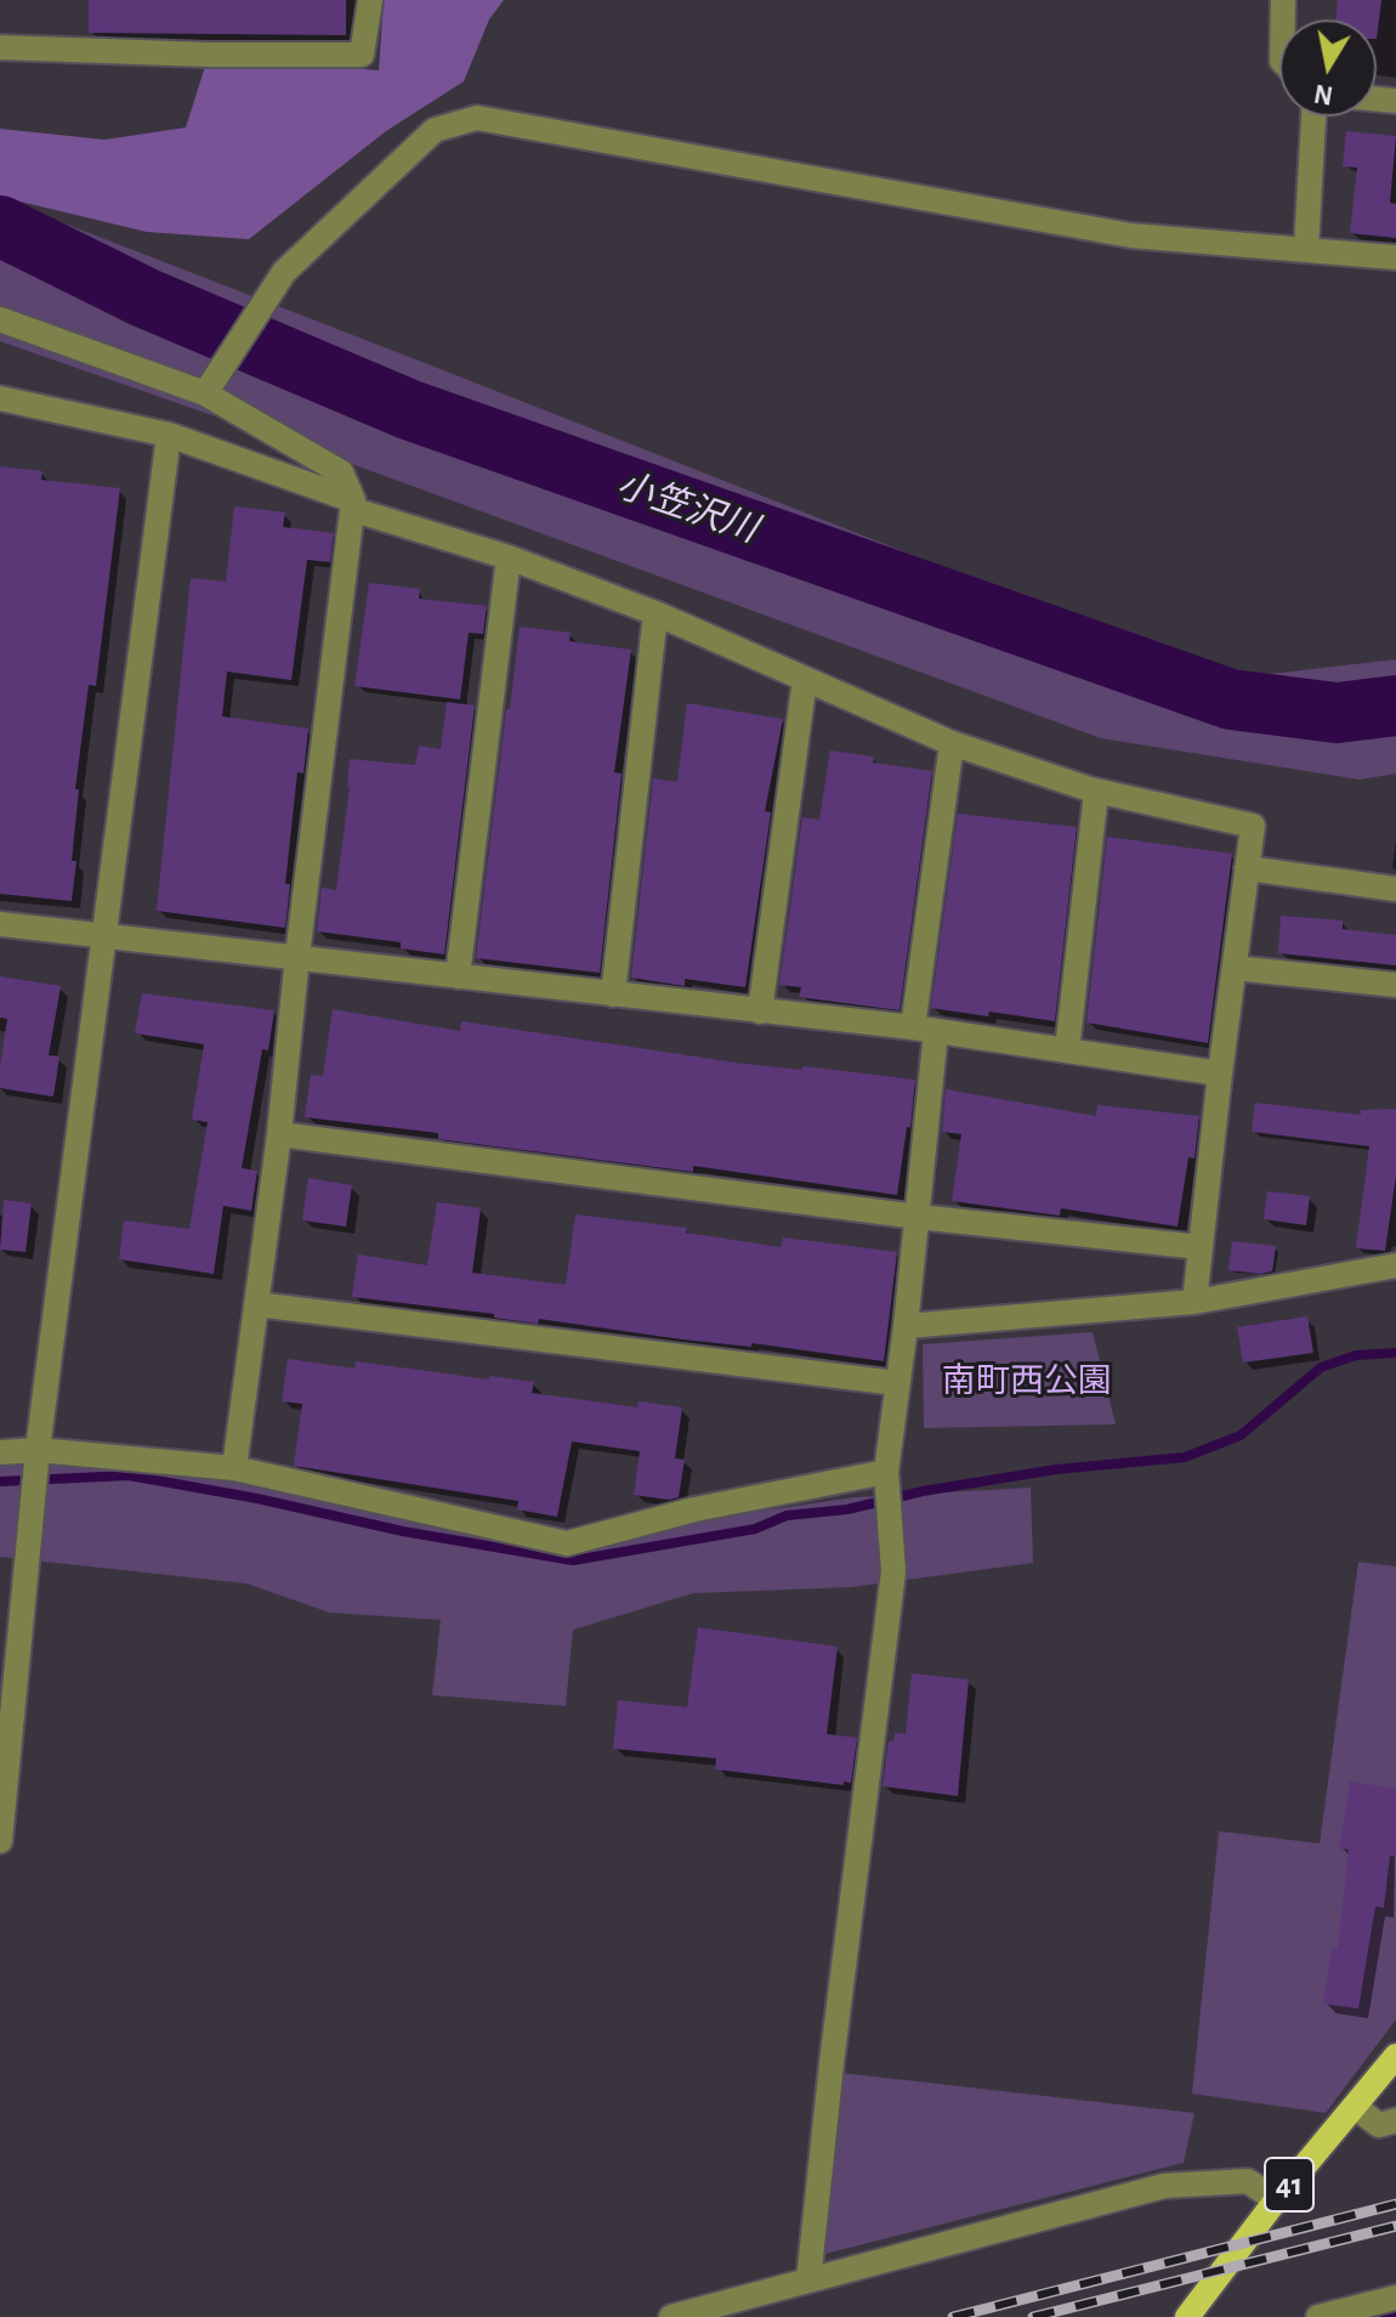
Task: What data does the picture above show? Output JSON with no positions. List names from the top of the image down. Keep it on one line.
{"streets":{"main road":["41"]},"water":["小笠沢川"],"parks":["南町西公園"],"north":"bottom"}
